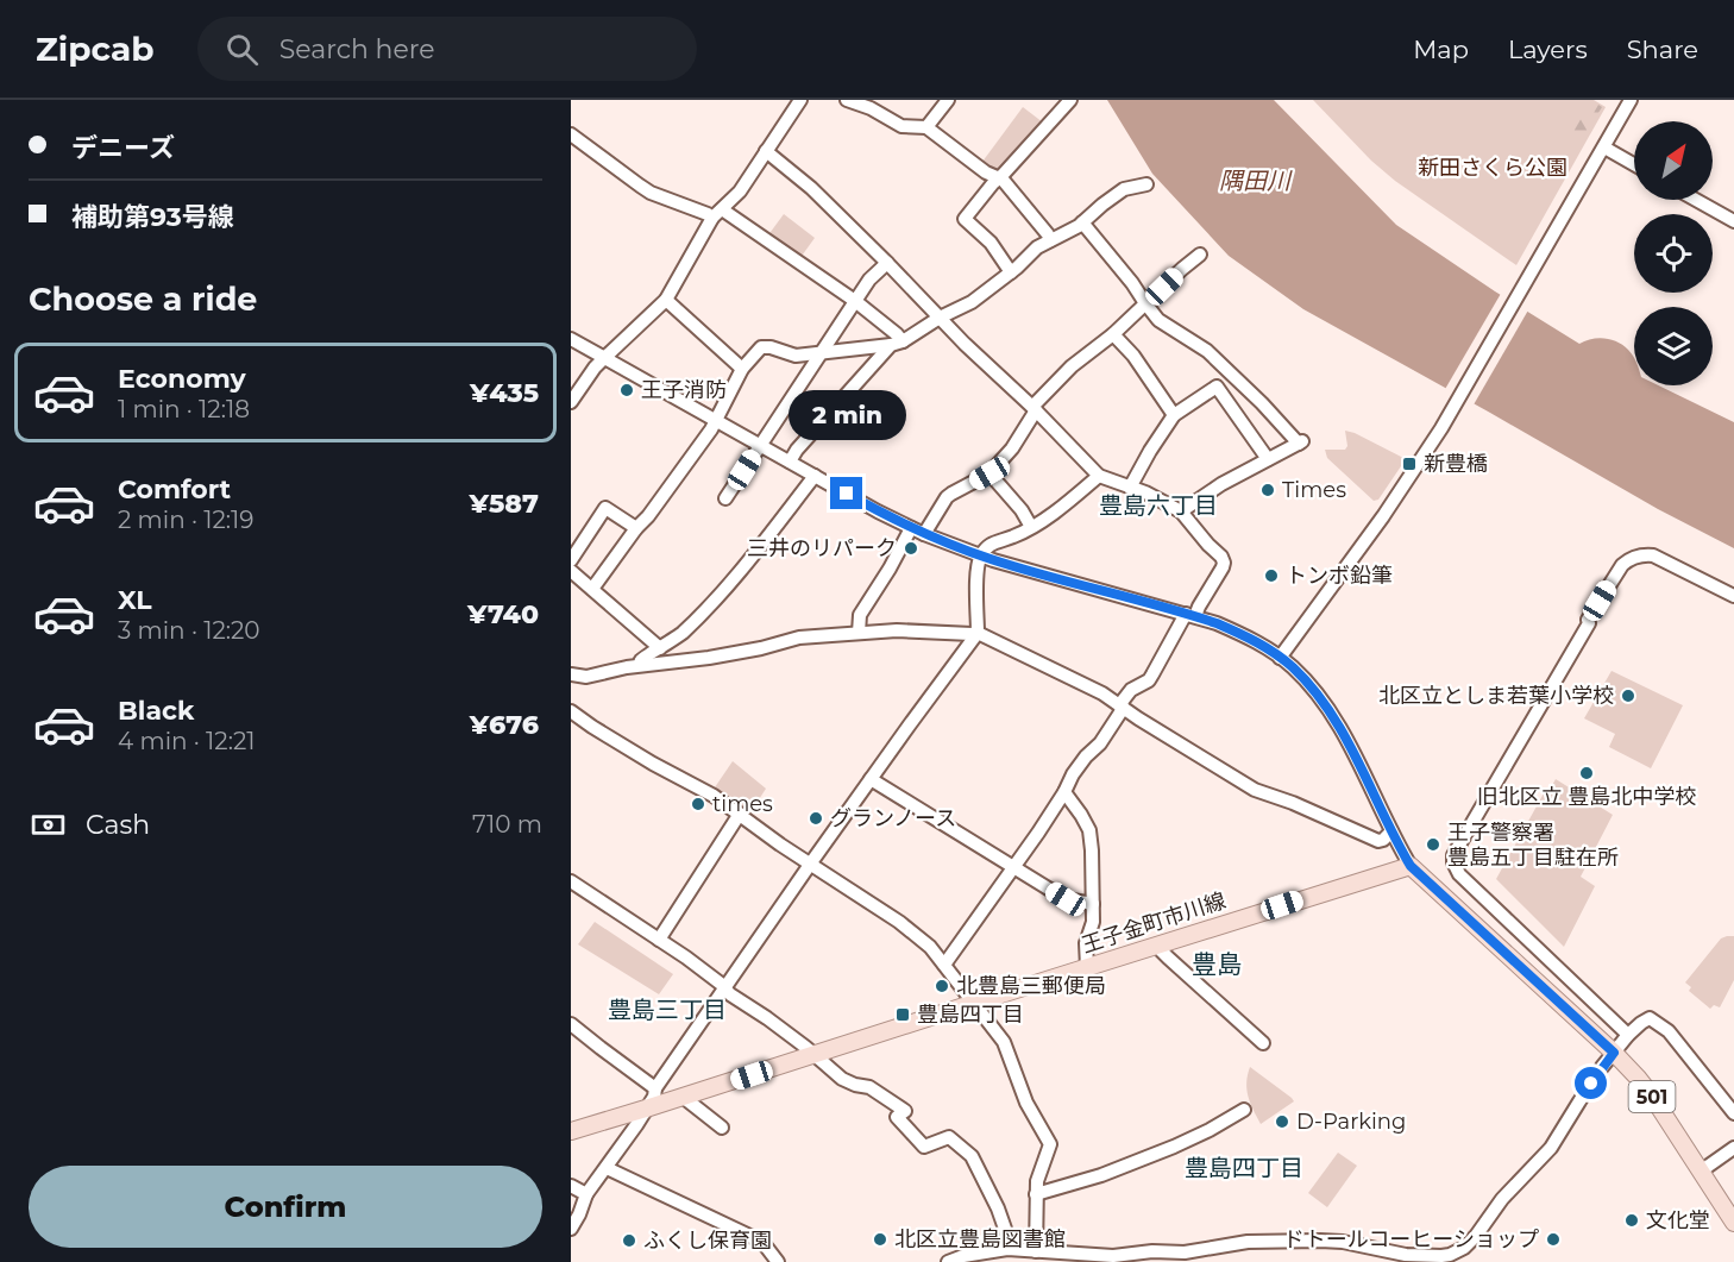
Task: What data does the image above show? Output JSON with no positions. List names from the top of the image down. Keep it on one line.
{"streets":{"main road":["王子金町市川線","501"]},"crossings":[["王子金町市川線","501"]],"districts":["豊島六丁目","豊島","豊島三丁目","豊島四丁目"],"water":["隅田川"],"parks":["新田さくら公園"],"places":{"other":["王子消防","Times","三井のリパーク","トンボ鉛筆","北区立としま若葉小学校","旧北区立 豊島北中学校","times","グランノース","王子警察署 豊島五丁目駐在所","北豊島三郵便局","D-Parking","文化堂","北区立豊島図書館","ドトールコーヒーショップ","ふくし保育園"],"transit":["新豊橋","豊島四丁目"]},"north":"top right","page":{"header":"Zipcab","search":"Search here","nav":["Map","Layers","Share"],"banner":["デニーズ","補助第93号線"],"heading":"Choose a ride","list":[{"name":"Economy","note":"1 min · 12:18","value":"¥435"},{"name":"Comfort","note":"2 min · 12:19","value":"¥587"},{"name":"XL","note":"3 min · 12:20","value":"¥740"},{"name":"Black","note":"4 min · 12:21","value":"¥676"}],"bubble":"2 min","pay":["Cash","710 m"],"buttons":"Confirm"}}
